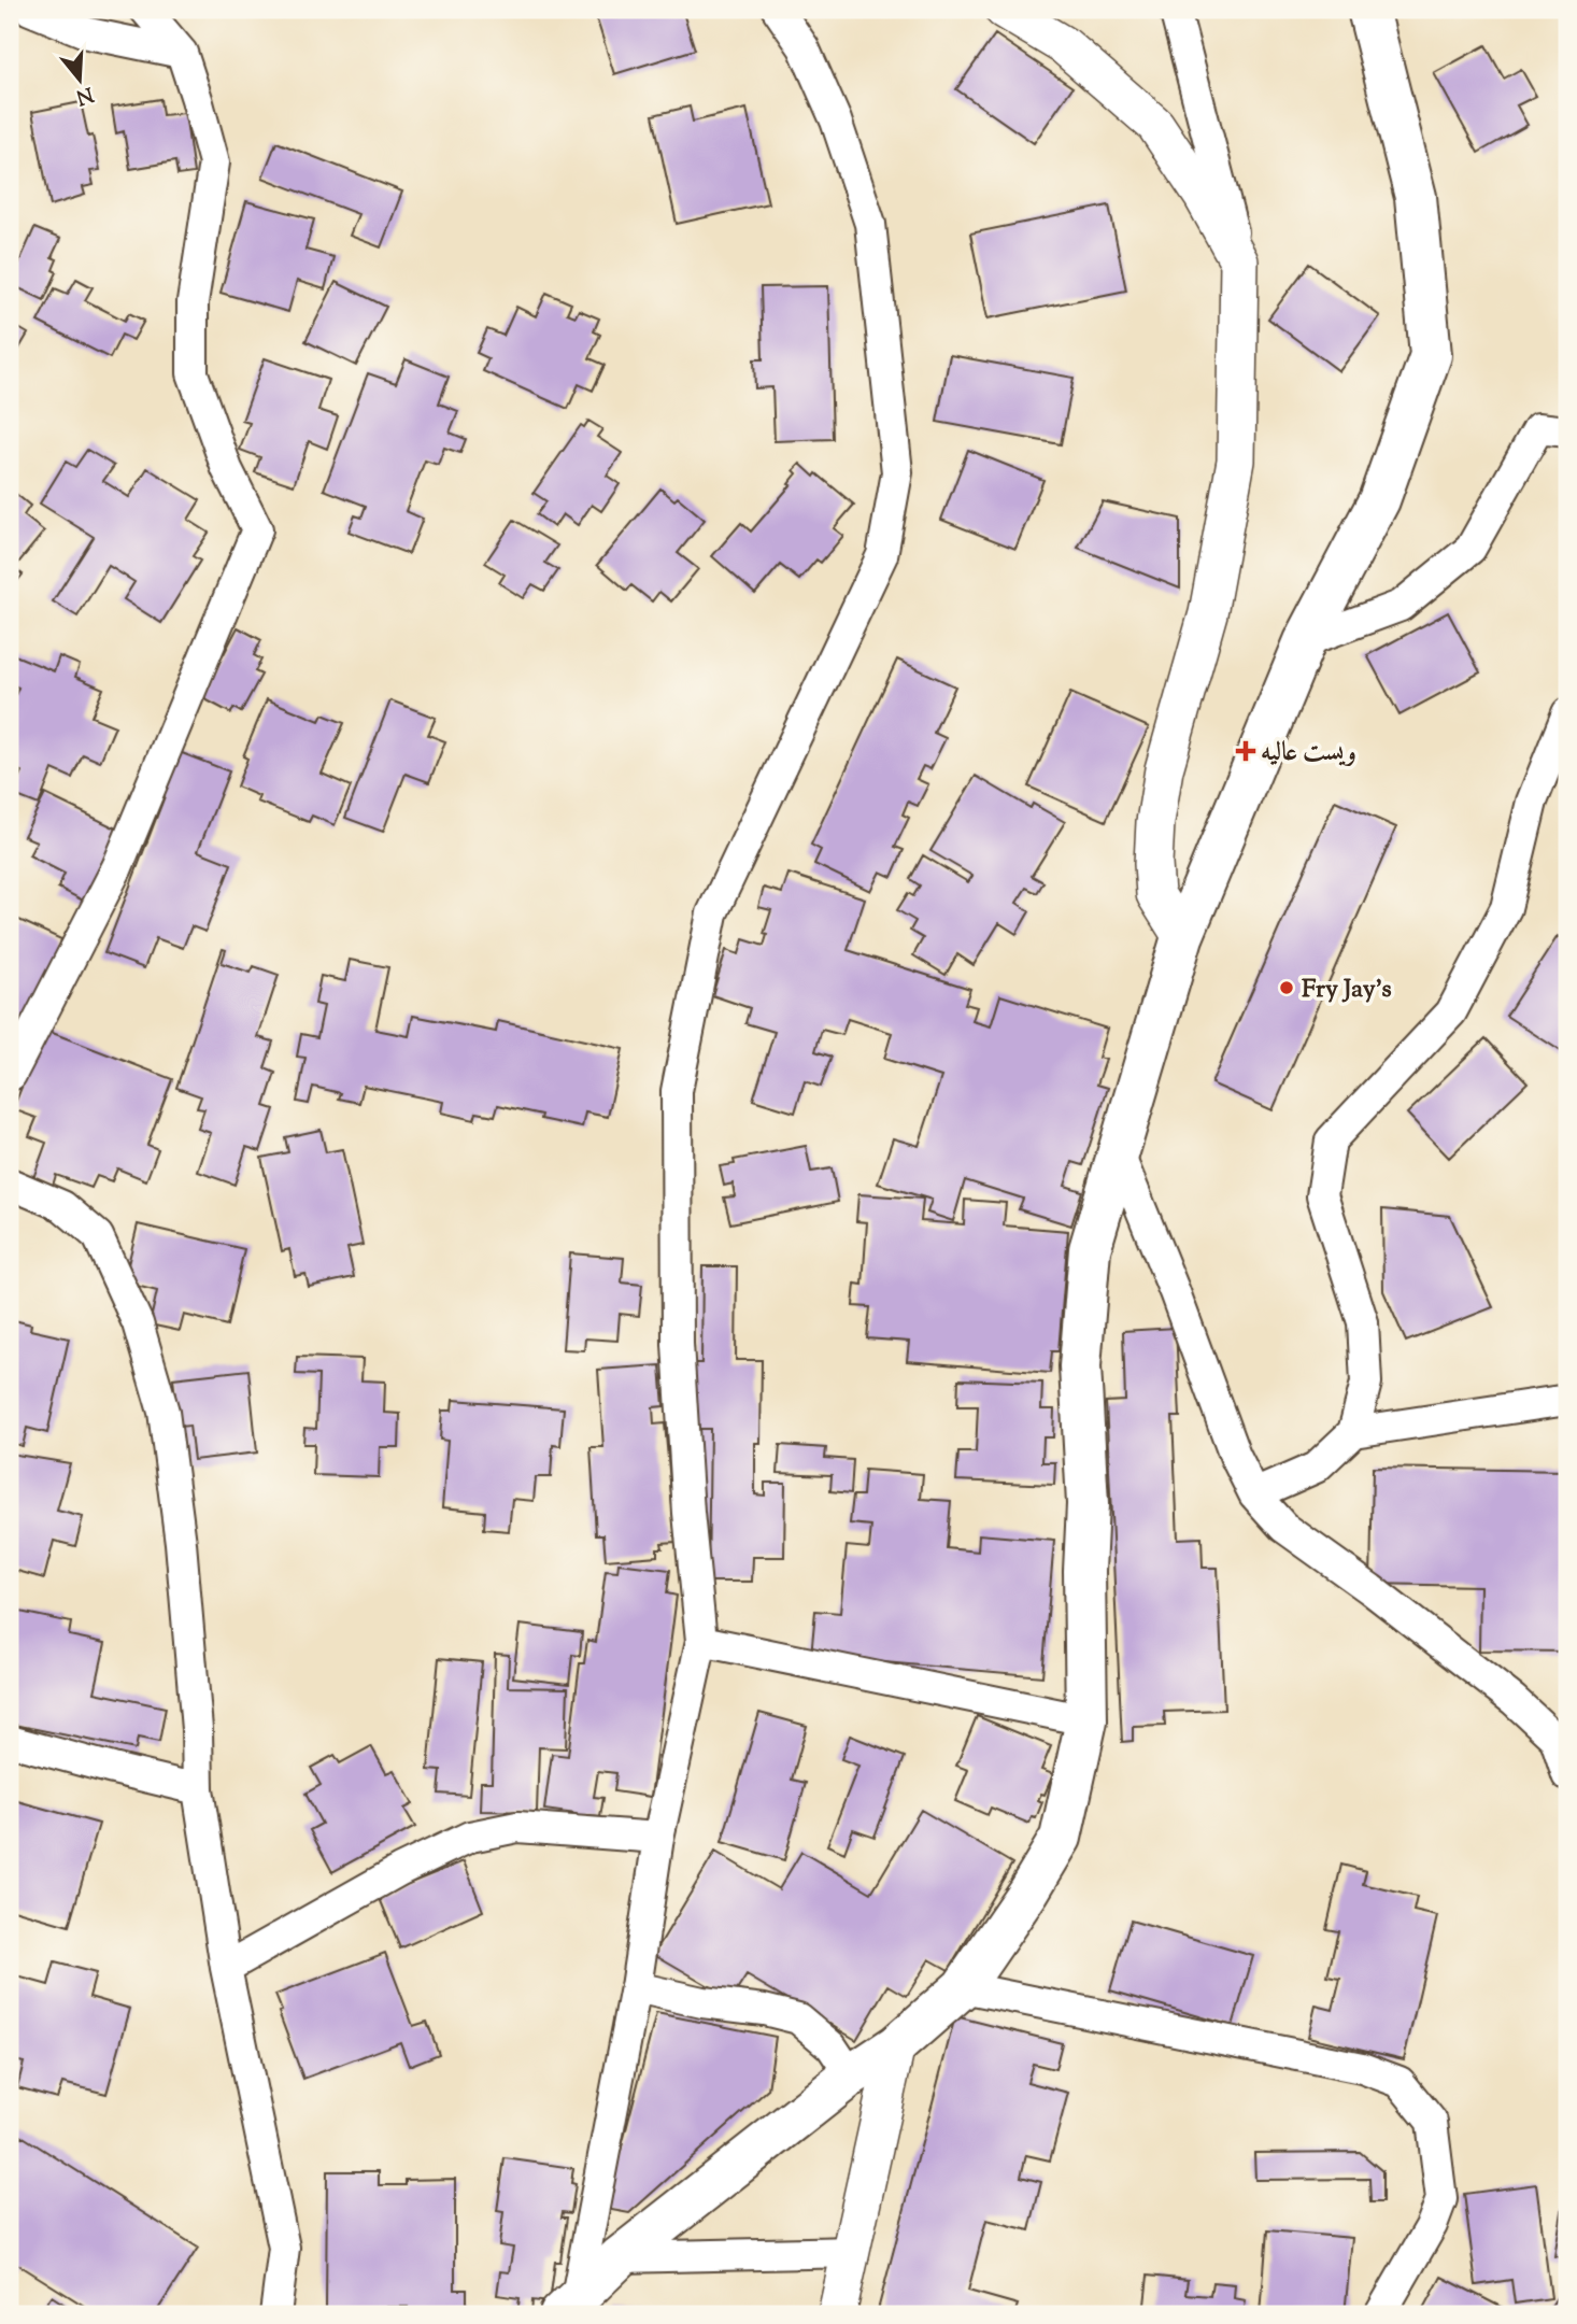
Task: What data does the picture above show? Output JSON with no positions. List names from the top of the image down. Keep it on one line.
{"places":{"health":["ويست عاليه"],"other":["Fry Jay's"]},"north":"bottom"}
